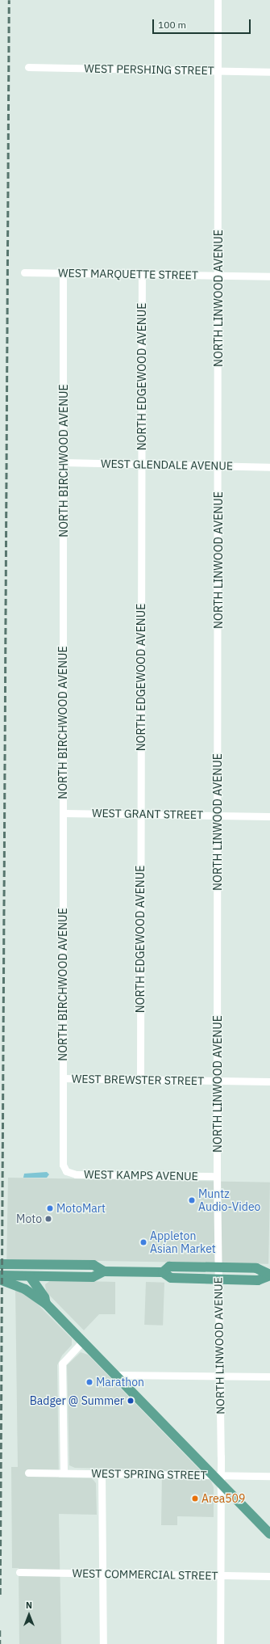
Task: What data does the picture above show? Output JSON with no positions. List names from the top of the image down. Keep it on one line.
{"streets":{"street":["WEST PERSHING STREET","WEST MARQUETTE STREET","NORTH LINWOOD AVENUE","NORTH EDGEWOOD AVENUE","NORTH BIRCHWOOD AVENUE","WEST GLENDALE AVENUE","WEST GRANT STREET","WEST BREWSTER STREET","WEST KAMPS AVENUE","WEST SPRING STREET","WEST COMMERCIAL STREET"]},"crossings":[["WEST PERSHING STREET","NORTH LINWOOD AVENUE"],["WEST MARQUETTE STREET","NORTH LINWOOD AVENUE"],["WEST MARQUETTE STREET","NORTH EDGEWOOD AVENUE"],["WEST MARQUETTE STREET","NORTH BIRCHWOOD AVENUE"],["NORTH LINWOOD AVENUE","WEST GLENDALE AVENUE"],["NORTH LINWOOD AVENUE","WEST GRANT STREET"],["NORTH LINWOOD AVENUE","WEST BREWSTER STREET"],["NORTH LINWOOD AVENUE","WEST KAMPS AVENUE"],["NORTH LINWOOD AVENUE","WEST SPRING STREET"],["NORTH LINWOOD AVENUE","WEST COMMERCIAL STREET"],["NORTH EDGEWOOD AVENUE","WEST GLENDALE AVENUE"],["NORTH EDGEWOOD AVENUE","WEST GRANT STREET"],["NORTH EDGEWOOD AVENUE","WEST BREWSTER STREET"],["NORTH BIRCHWOOD AVENUE","WEST GLENDALE AVENUE"],["NORTH BIRCHWOOD AVENUE","WEST GRANT STREET"],["NORTH BIRCHWOOD AVENUE","WEST BREWSTER STREET"],["NORTH BIRCHWOOD AVENUE","WEST KAMPS AVENUE"]],"places":["Muntz Audio-Video","MotoMart","Moto","Appleton Asian Market","Marathon","Badger @ Summer","Area509"],"scale_bar":"100 m","north":"top"}
